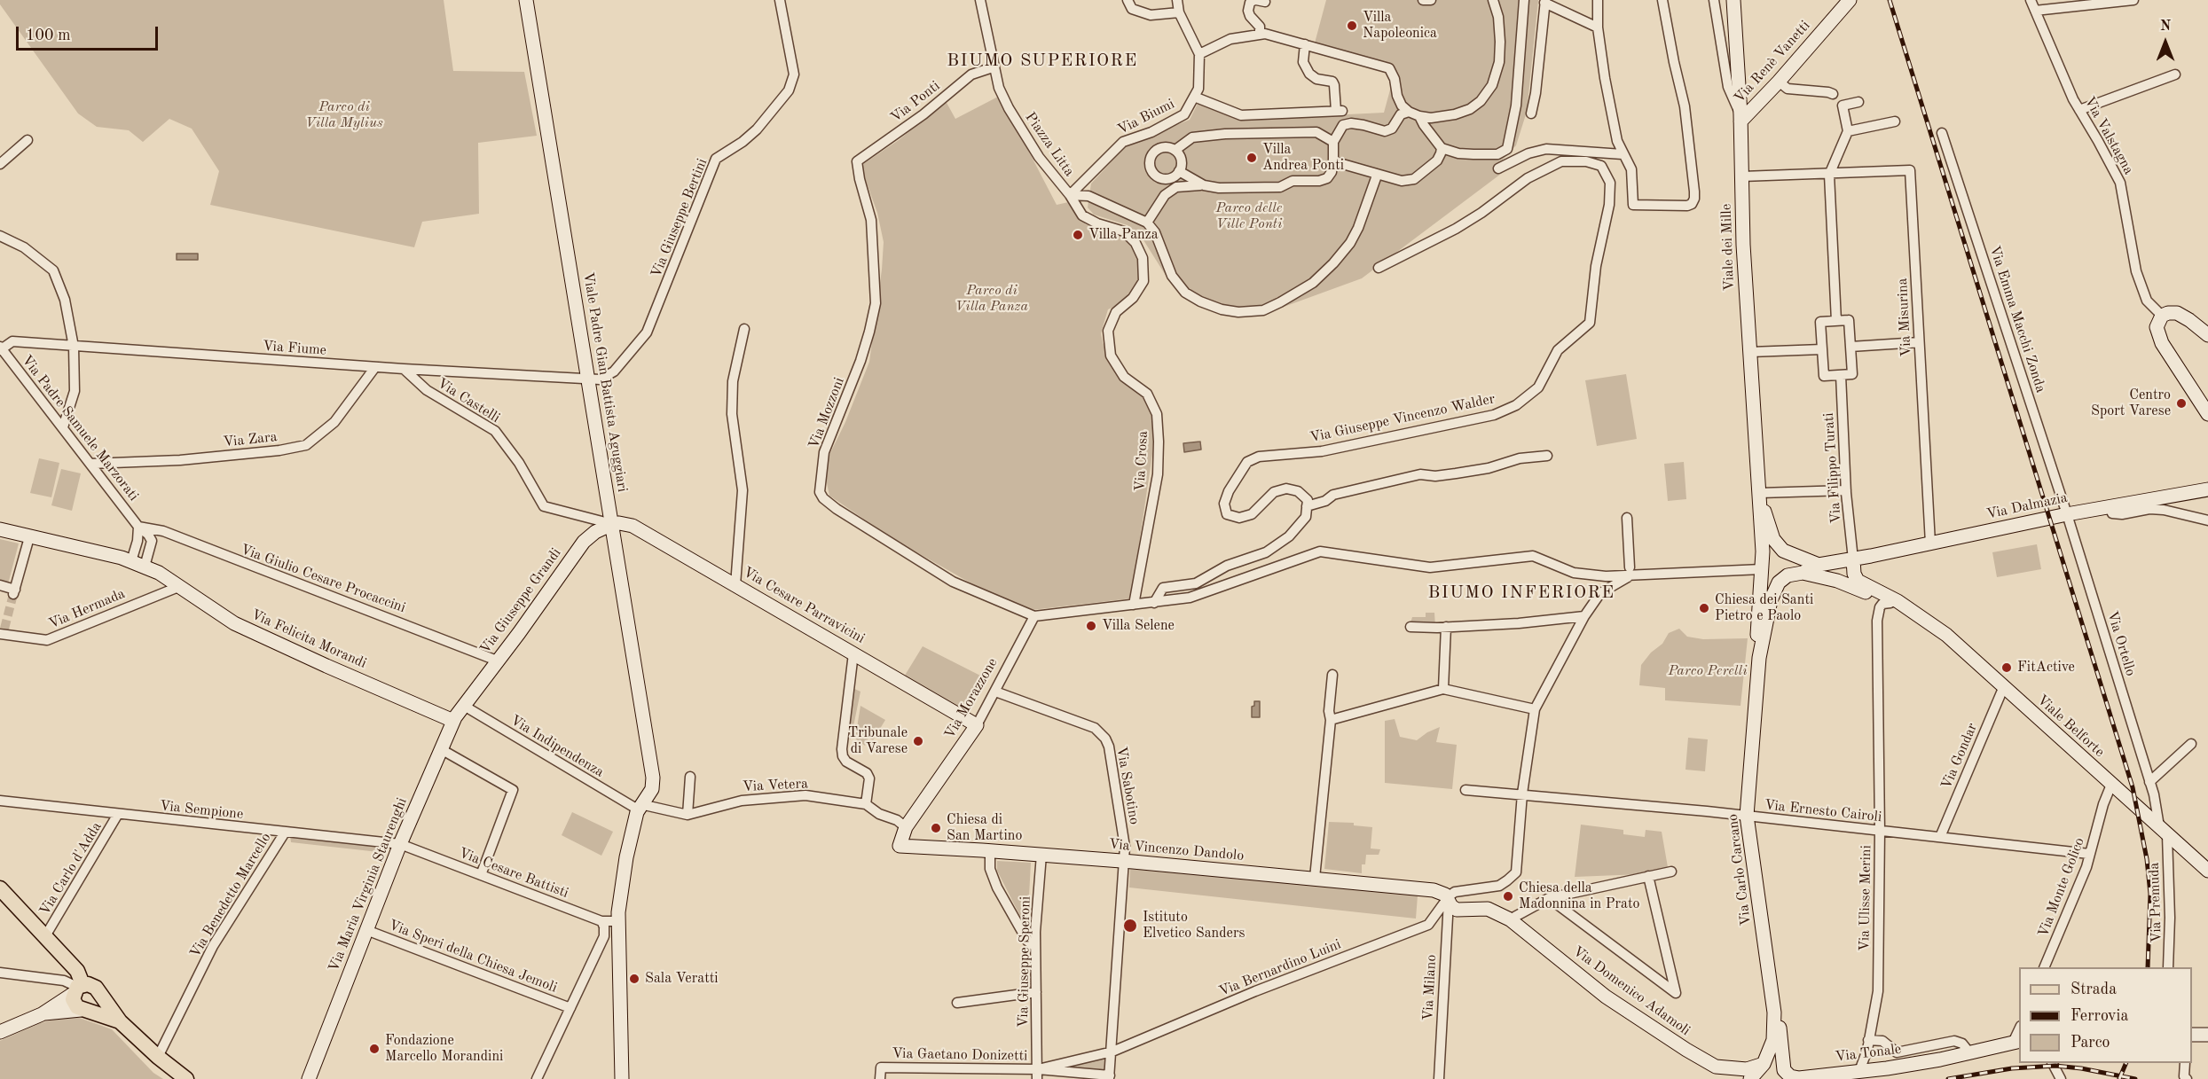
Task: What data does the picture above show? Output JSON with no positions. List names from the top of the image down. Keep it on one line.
{"streets":{"main road":["Via Renè Vanetti","Viale dei Mille","Viale Padre Gian Battista Aguggiari","Via Dalmazia","Via Giuseppe Grandi","Via Cesare Parravicini","Via Felicita Morandi","Via Morazzone","Viale Belforte","Via Vincenzo Dandolo","Via Carlo Carcano","Via Maria Virginia Staurenghi","Via Domenico Adamoli","Via Tonale"],"street":["Via Ponti","Via Biumi","Via Valstagna","Piazza Litta","Via Giuseppe Bertini","Via Misurina","Via Emma Macchi Zonda","Via Fiume","Via Castelli","Via Mozzoni","Via Giuseppe Vincenzo Walder","Via Padre Samuele Marzorati","Via Zara","Via Crosa","Via Filippo Turati","Via Giulio Cesare Procaccini","Via Hermada","Via Ortello","Via Indipendenza","Via Gondar","Via Vetera","Via Sabotino","Via Sempione","Via Ernesto Cairoli","Via Carlo d'Adda","Via Cesare Battisti","Via Monte Golico","Via Benedetto Marcello","Via Ulisse Merini","Via Premuda","Via Speri della Chiesa Jemoli","Via Giuseppe Speroni","Via Bernardino Luini","Via Milano","Via Gaetano Donizetti"]},"crossings":[["Via Renè Vanetti","Viale dei Mille"],["Via Ponti","Piazza Litta"],["Via Ponti","Via Mozzoni"],["Via Biumi","Piazza Litta"],["Via Biumi","Via Crosa"],["Piazza Litta","Via Crosa"],["Via Giuseppe Bertini","Via Fiume"],["Via Giuseppe Bertini","Viale Padre Gian Battista Aguggiari"],["Viale dei Mille","Via Misurina"],["Viale dei Mille","Via Carlo Carcano"],["Via Misurina","Via Dalmazia"],["Via Emma Macchi Zonda","Via Dalmazia"],["Via Emma Macchi Zonda","Via Ortello"],["Via Fiume","Viale Padre Gian Battista Aguggiari"],["Via Fiume","Via Castelli"],["Via Fiume","Via Padre Samuele Marzorati"],["Via Fiume","Via Zara"],["Viale Padre Gian Battista Aguggiari","Via Castelli"],["Viale Padre Gian Battista Aguggiari","Via Giuseppe Grandi"],["Viale Padre Gian Battista Aguggiari","Via Cesare Parravicini"],["Viale Padre Gian Battista Aguggiari","Via Indipendenza"],["Viale Padre Gian Battista Aguggiari","Via Cesare Battisti"],["Via Castelli","Via Giuseppe Grandi"],["Via Castelli","Via Cesare Parravicini"],["Via Mozzoni","Via Morazzone"],["Via Padre Samuele Marzorati","Via Zara"],["Via Padre Samuele Marzorati","Via Giulio Cesare Procaccini"],["Via Padre Samuele Marzorati","Via Felicita Morandi"],["Via Filippo Turati","Via Dalmazia"],["Via Dalmazia","Via Ortello"],["Via Giulio Cesare Procaccini","Via Giuseppe Grandi"],["Via Giuseppe Grandi","Via Cesare Parravicini"],["Via Giuseppe Grandi","Via Indipendenza"],["Via Giuseppe Grandi","Via Maria Virginia Staurenghi"],["Via Cesare Parravicini","Via Morazzone"],["Via Hermada","Via Felicita Morandi"],["Via Felicita Morandi","Via Maria Virginia Staurenghi"],["Via Ortello","Viale Belforte"],["Via Ortello","Via Premuda"],["Via Morazzone","Via Sabotino"],["Via Morazzone","Via Vincenzo Dandolo"],["Viale Belforte","Via Gondar"],["Viale Belforte","Via Monte Golico"],["Viale Belforte","Via Ulisse Merini"],["Viale Belforte","Via Premuda"],["Via Indipendenza","Via Vetera"],["Via Indipendenza","Via Maria Virginia Staurenghi"],["Via Gondar","Via Ernesto Cairoli"],["Via Sabotino","Via Vincenzo Dandolo"],["Via Sabotino","Via Bernardino Luini"],["Via Sempione","Via Carlo d'Adda"],["Via Sempione","Via Cesare Battisti"],["Via Sempione","Via Maria Virginia Staurenghi"],["Via Sempione","Via Benedetto Marcello"],["Via Ernesto Cairoli","Via Carlo Carcano"],["Via Ernesto Cairoli","Via Monte Golico"],["Via Ernesto Cairoli","Via Ulisse Merini"],["Via Vincenzo Dandolo","Via Giuseppe Speroni"],["Via Vincenzo Dandolo","Via Bernardino Luini"],["Via Vincenzo Dandolo","Via Milano"],["Via Vincenzo Dandolo","Via Domenico Adamoli"],["Via Carlo Carcano","Via Domenico Adamoli"],["Via Carlo Carcano","Via Tonale"],["Via Cesare Battisti","Via Maria Virginia Staurenghi"],["Via Maria Virginia Staurenghi","Via Speri della Chiesa Jemoli"],["Via Ulisse Merini","Via Tonale"],["Via Giuseppe Speroni","Via Bernardino Luini"],["Via Giuseppe Speroni","Via Gaetano Donizetti"],["Via Bernardino Luini","Via Milano"],["Via Bernardino Luini","Via Domenico Adamoli"],["Via Bernardino Luini","Via Gaetano Donizetti"],["Via Milano","Via Domenico Adamoli"]],"districts":["BIUMO SUPERIORE","BIUMO INFERIORE"],"parks":["Parco di Villa Mylius","Parco delle Ville Ponti","Parco di Villa Panza","Parco Perelli"],"places":["Villa Napoleonica","Villa Andrea Ponti","Villa Panza","Centro Sport Varese","Chiesa dei Santi Pietro e Paolo","Villa Selene","FitActive","Tribunale di Varese","Chiesa di San Martino","Chiesa della Madonnina in Prato","Istituto Elvetico Sanders","Sala Veratti","Fondazione Marcello Morandini"],"legend":["Strada","Ferrovia","Parco"],"scale_bar":"100 m","north":"top"}
